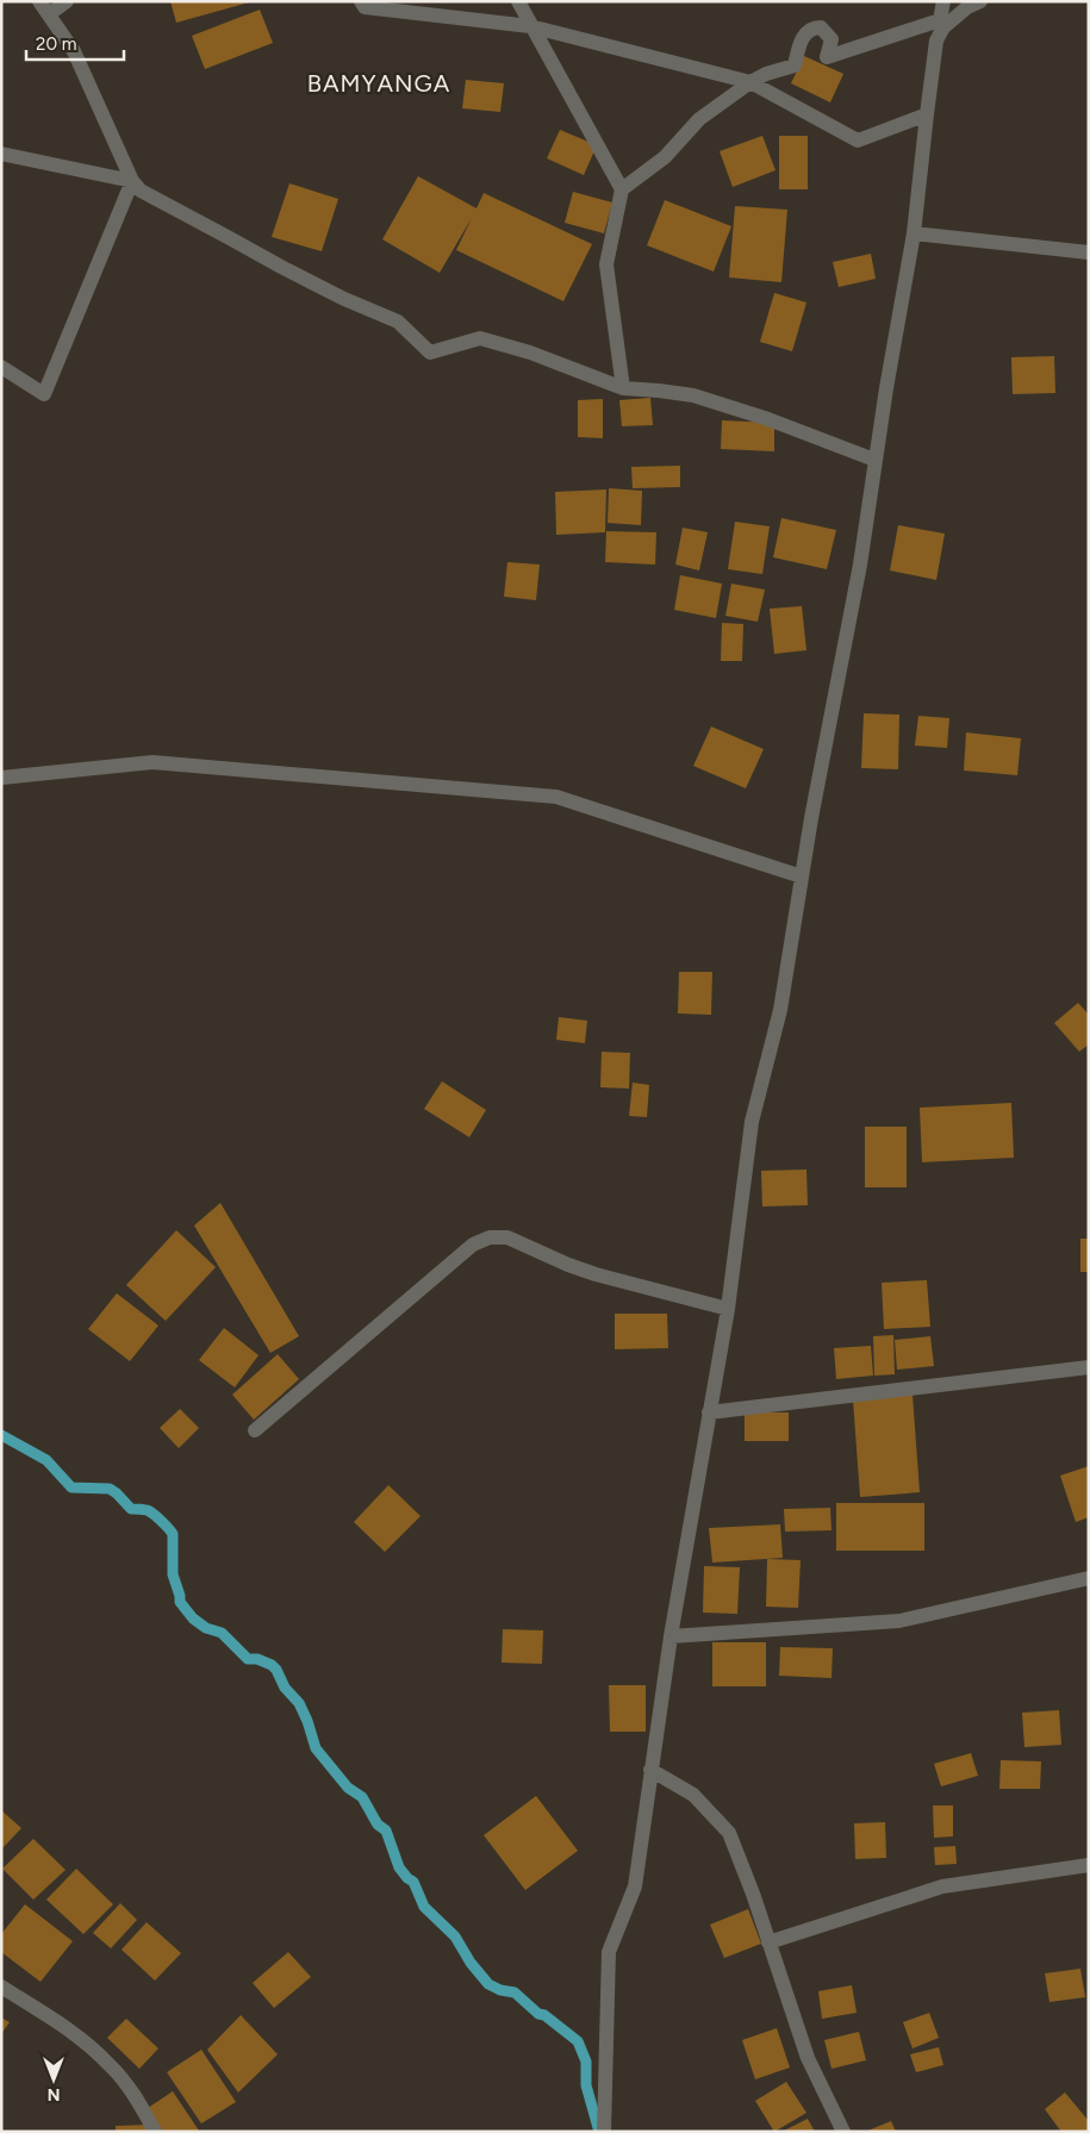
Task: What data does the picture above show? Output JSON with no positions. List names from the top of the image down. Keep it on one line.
{"districts":["BAMYANGA"],"scale_bar":"20 m","north":"bottom"}
